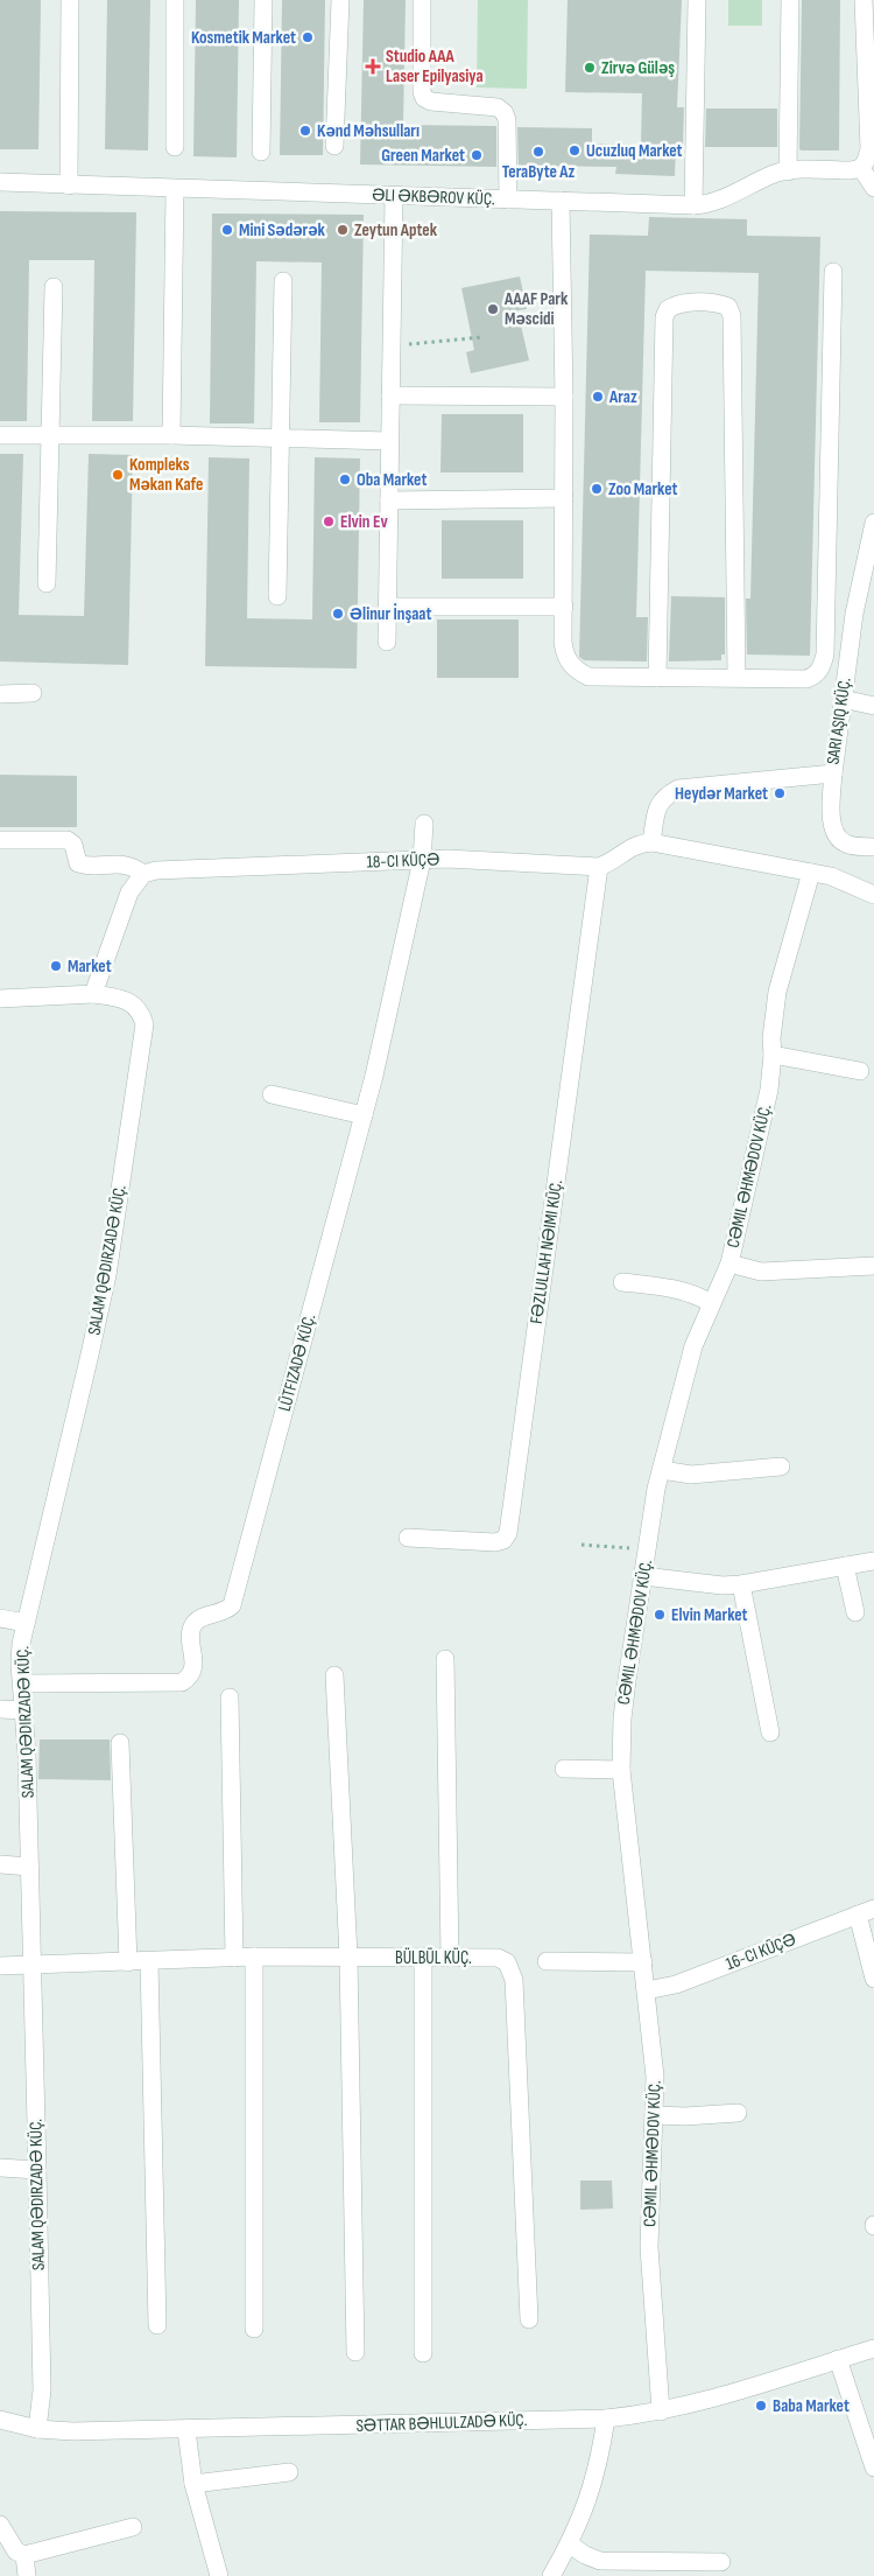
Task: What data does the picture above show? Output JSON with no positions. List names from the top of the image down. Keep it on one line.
{"streets":{"street":["ƏLI ƏKBƏROV KÜÇ.","18-CI KÜÇƏ","CƏMIL ƏHMƏDOV KÜÇ.","FƏZLULLAH NƏIMI KÜÇ.","SALAM QƏDIRZADƏ KÜÇ.","LÜTFIZADƏ KÜÇ.","BÜLBÜL KÜÇ.","SƏTTAR BƏHLULZADƏ KÜÇ."]},"crossings":[["18-CI KÜÇƏ","FƏZLULLAH NƏIMI KÜÇ."],["18-CI KÜÇƏ","LÜTFIZADƏ KÜÇ."],["CƏMIL ƏHMƏDOV KÜÇ.","SƏTTAR BƏHLULZADƏ KÜÇ."],["SALAM QƏDIRZADƏ KÜÇ.","LÜTFIZADƏ KÜÇ."],["SALAM QƏDIRZADƏ KÜÇ.","BÜLBÜL KÜÇ."],["SALAM QƏDIRZADƏ KÜÇ.","SƏTTAR BƏHLULZADƏ KÜÇ."]],"places":{"other":["Kosmetik Market","Zirvə Güləş","Kənd Məhsulları","Ucuzluq Market","TeraByte Az","Green Market","Mini Sədərək","Zeytun Aptek","AAAF Park Məscidi","Araz","Kompleks Məkan Kafe","Oba Market","Zoo Market","Elvin Ev","Əlinur İnşaat","Heydər Market","Market","Elvin Market","Baba Market"],"health":["Studio AAA Laser Epilyasiya"]}}
